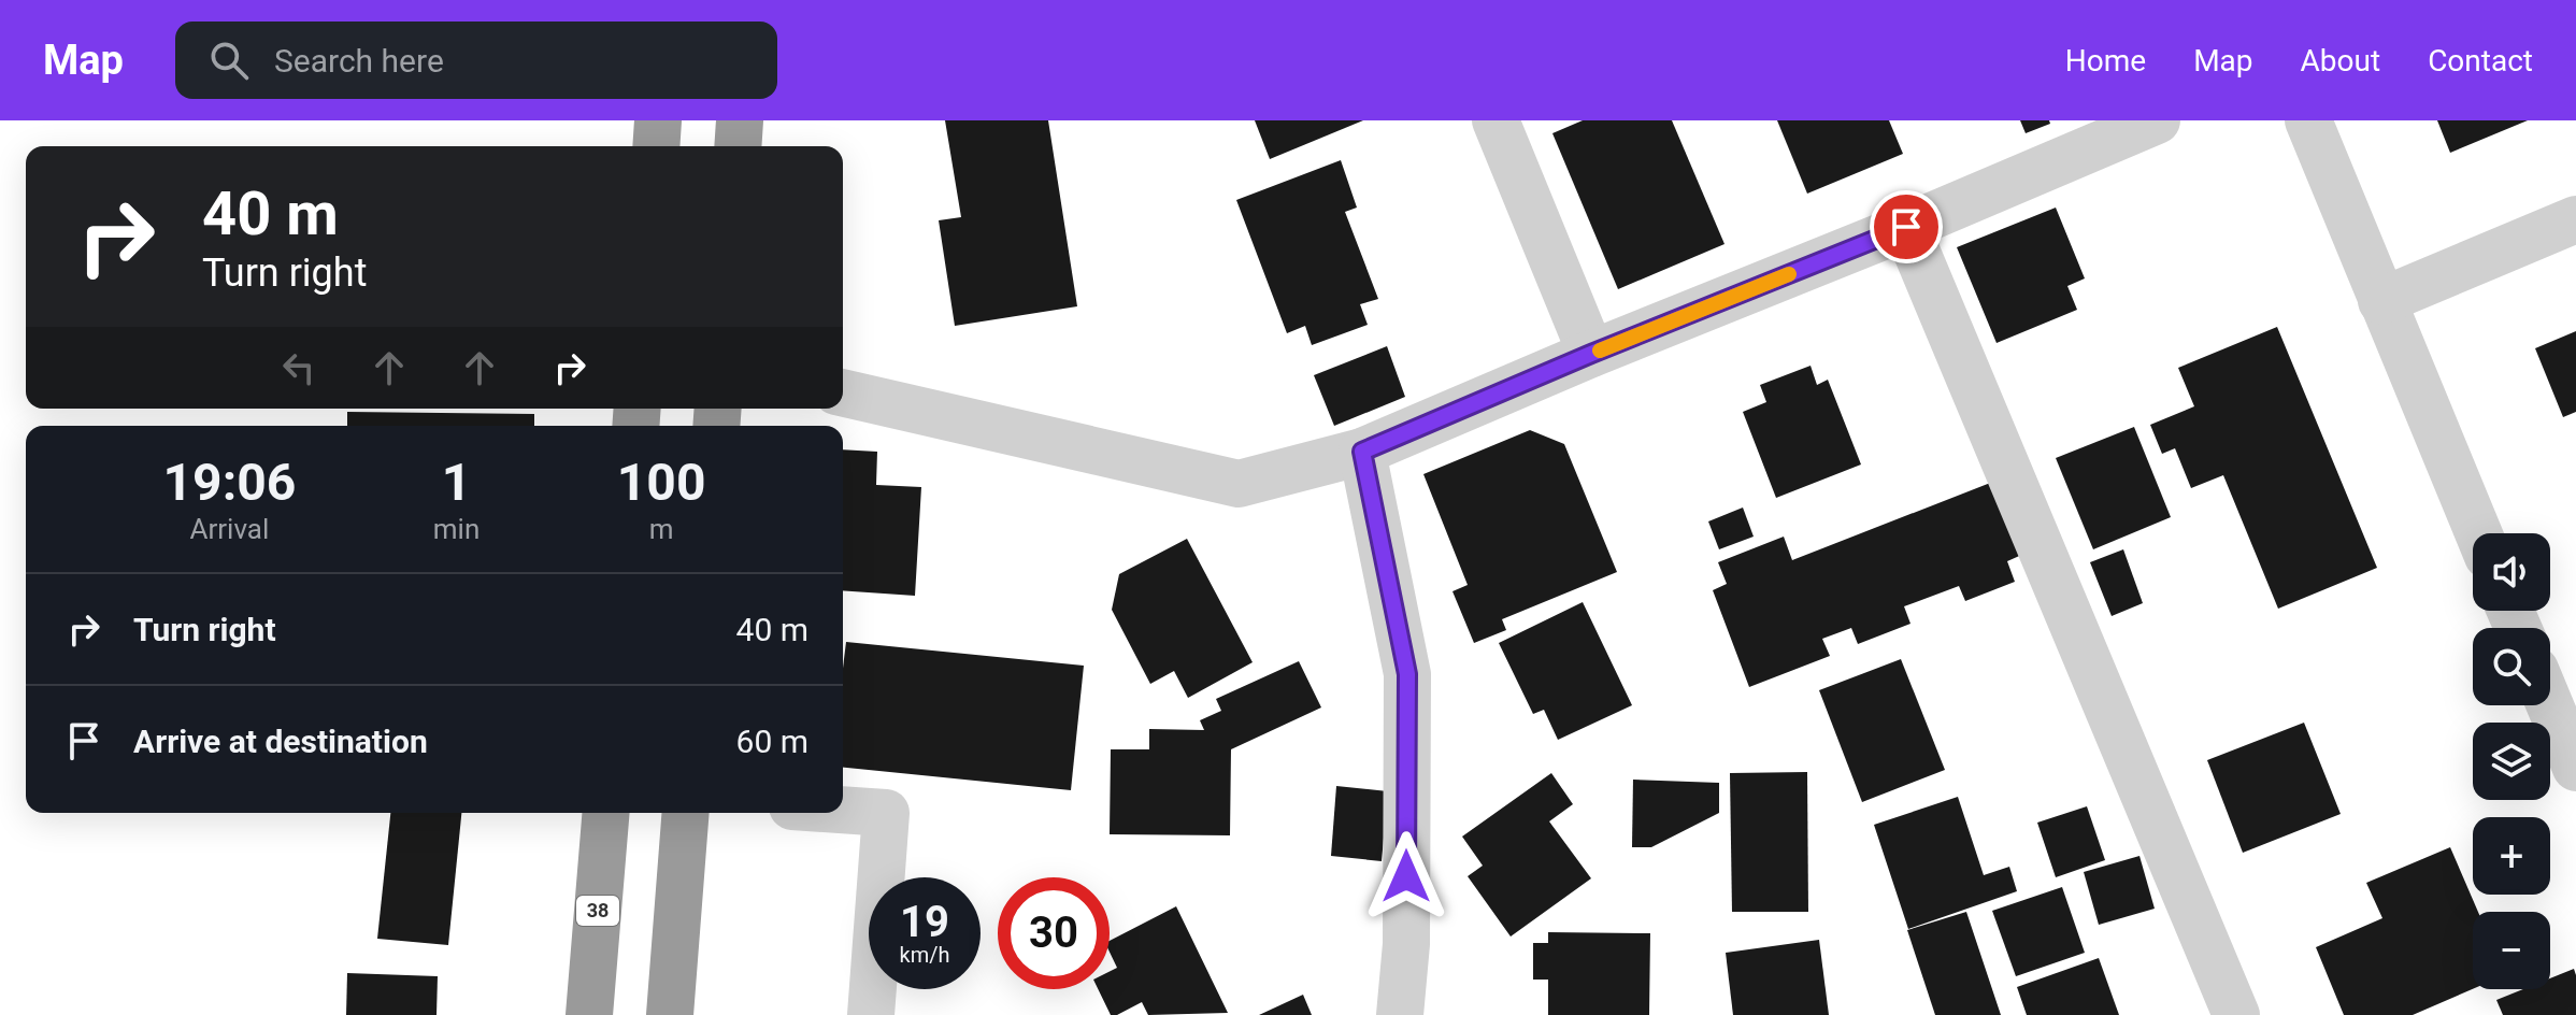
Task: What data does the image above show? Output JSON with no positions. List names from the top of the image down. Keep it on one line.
{"streets":{"highway":["38"]},"page":{"header":"Map","search":"Search here","nav":["Home","Map","About","Contact"],"turn":["40 m","Turn right"],"eta":["19:06","Arrival","1","min","100","m"],"map_buttons":["+","−"],"list":[{"name":"Turn right","value":"40 m"},{"name":"Arrive at destination","value":"60 m"}],"speed":"19 km/h","limit":"30"}}
